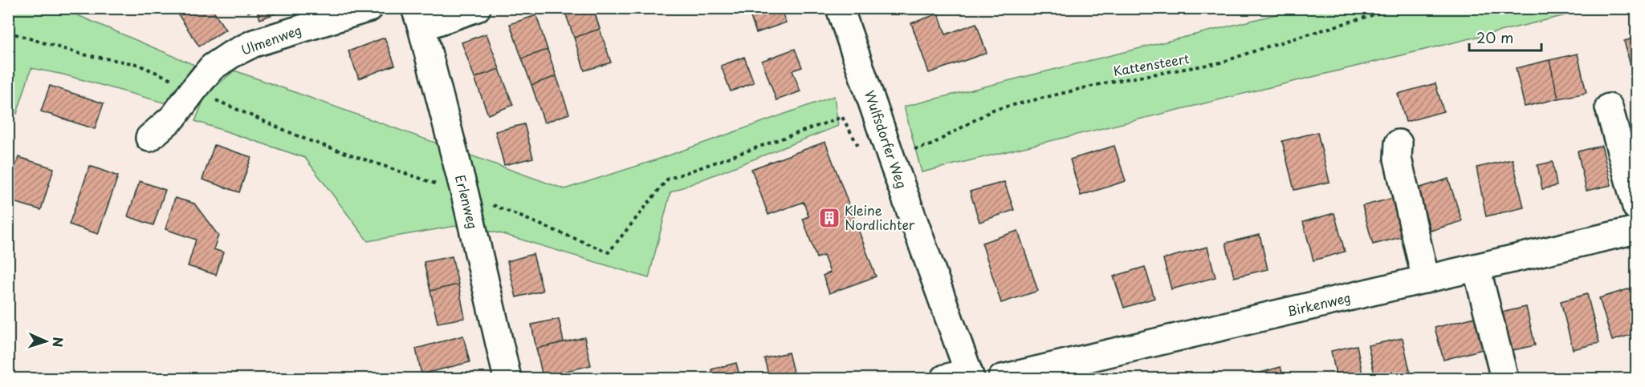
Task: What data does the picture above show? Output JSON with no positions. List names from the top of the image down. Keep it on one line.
{"streets":{"street":["Ulmenweg","Wulfsdorfer Weg","Erlenweg","Birkenweg"],"path":["Kattensteert"]},"places":{"building":["Kleine Nordlichter"]},"scale_bar":"20 m","north":"right"}
